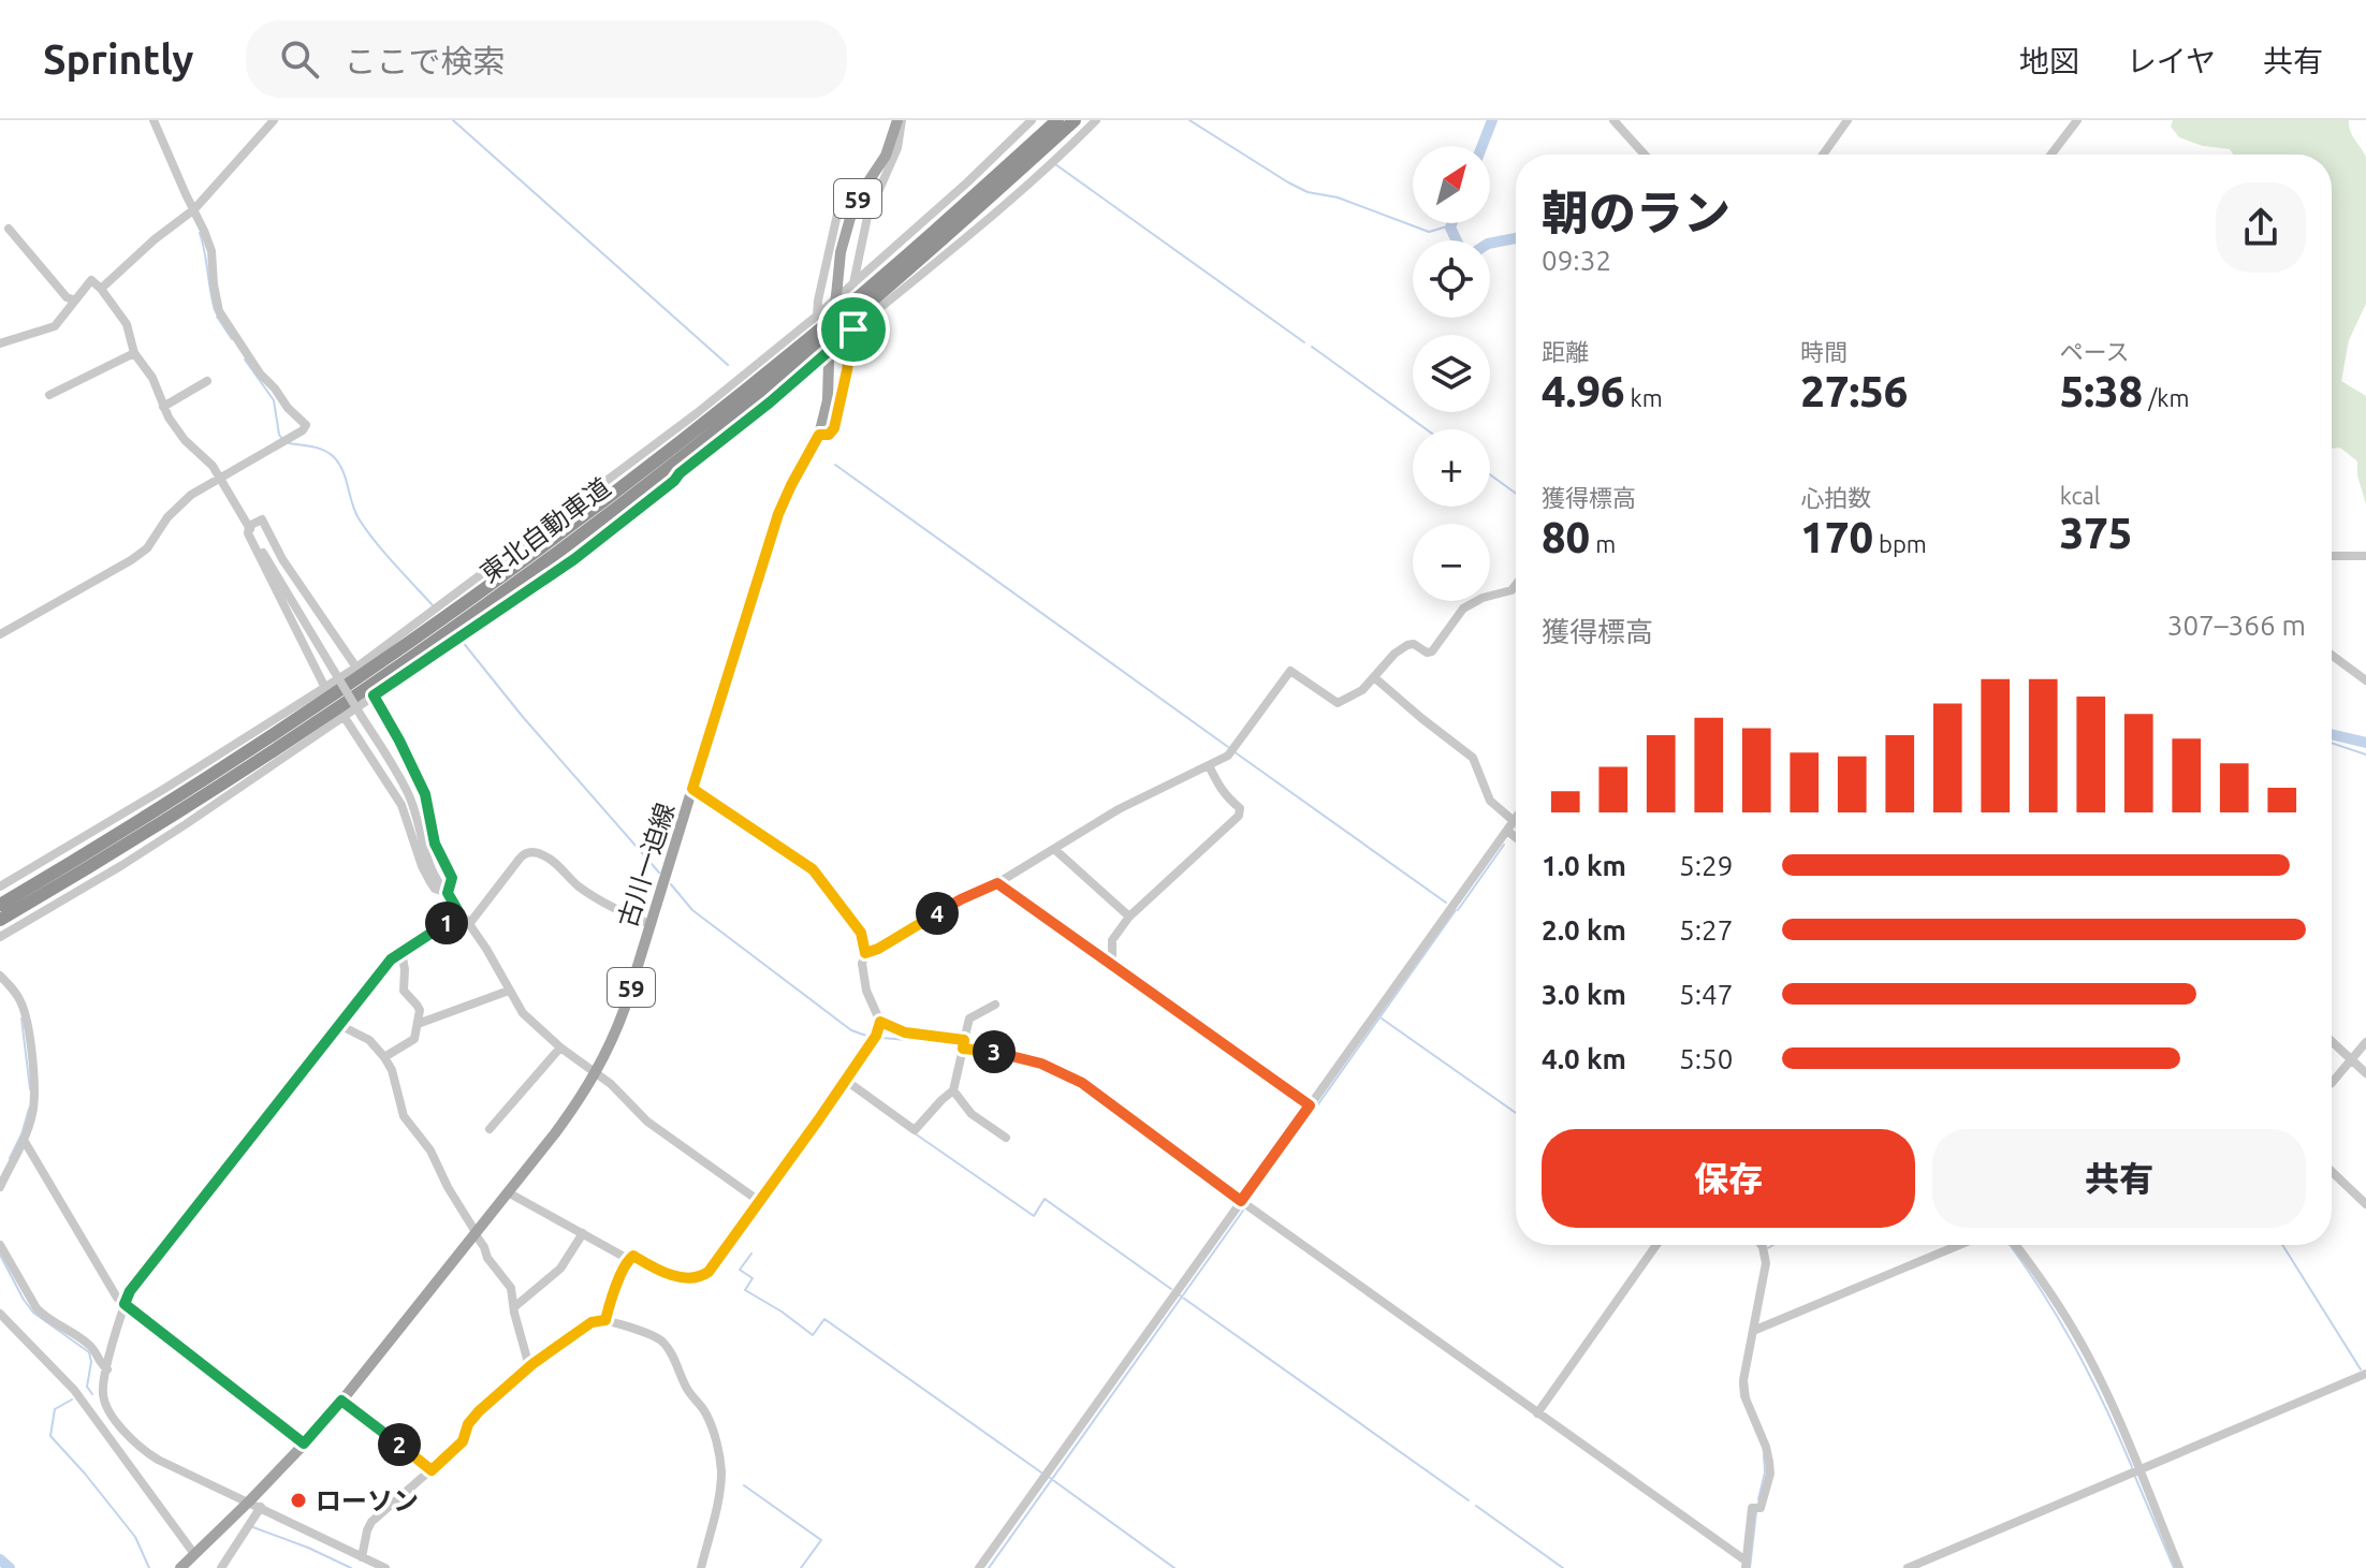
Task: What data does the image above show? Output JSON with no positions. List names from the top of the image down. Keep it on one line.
{"streets":{"highway":["東北自動車道"],"main road":["59","古川一迫線"]},"crossings":[["59","古川一迫線"]],"places":["ローソン"],"north":"top right","page":{"header":"Sprintly","search":"ここで検索","nav":["地図","レイヤ","共有"],"map_buttons":["+","−"],"heading":["朝のラン","09:32"],"stats":[["距離","4.96 km"],["時間","27:56"],["ペース","5:38 /km"],["獲得標高","80 m"],["心拍数","170 bpm"],["kcal","375"]],"chart":["獲得標高","307–366 m"],"list":[{"name":"1.0 km","note":"5:29"},{"name":"2.0 km","note":"5:27"},{"name":"3.0 km","note":"5:47"},{"name":"4.0 km","note":"5:50"}],"pins":["4","1","3","2"],"buttons":["保存","共有"]}}
